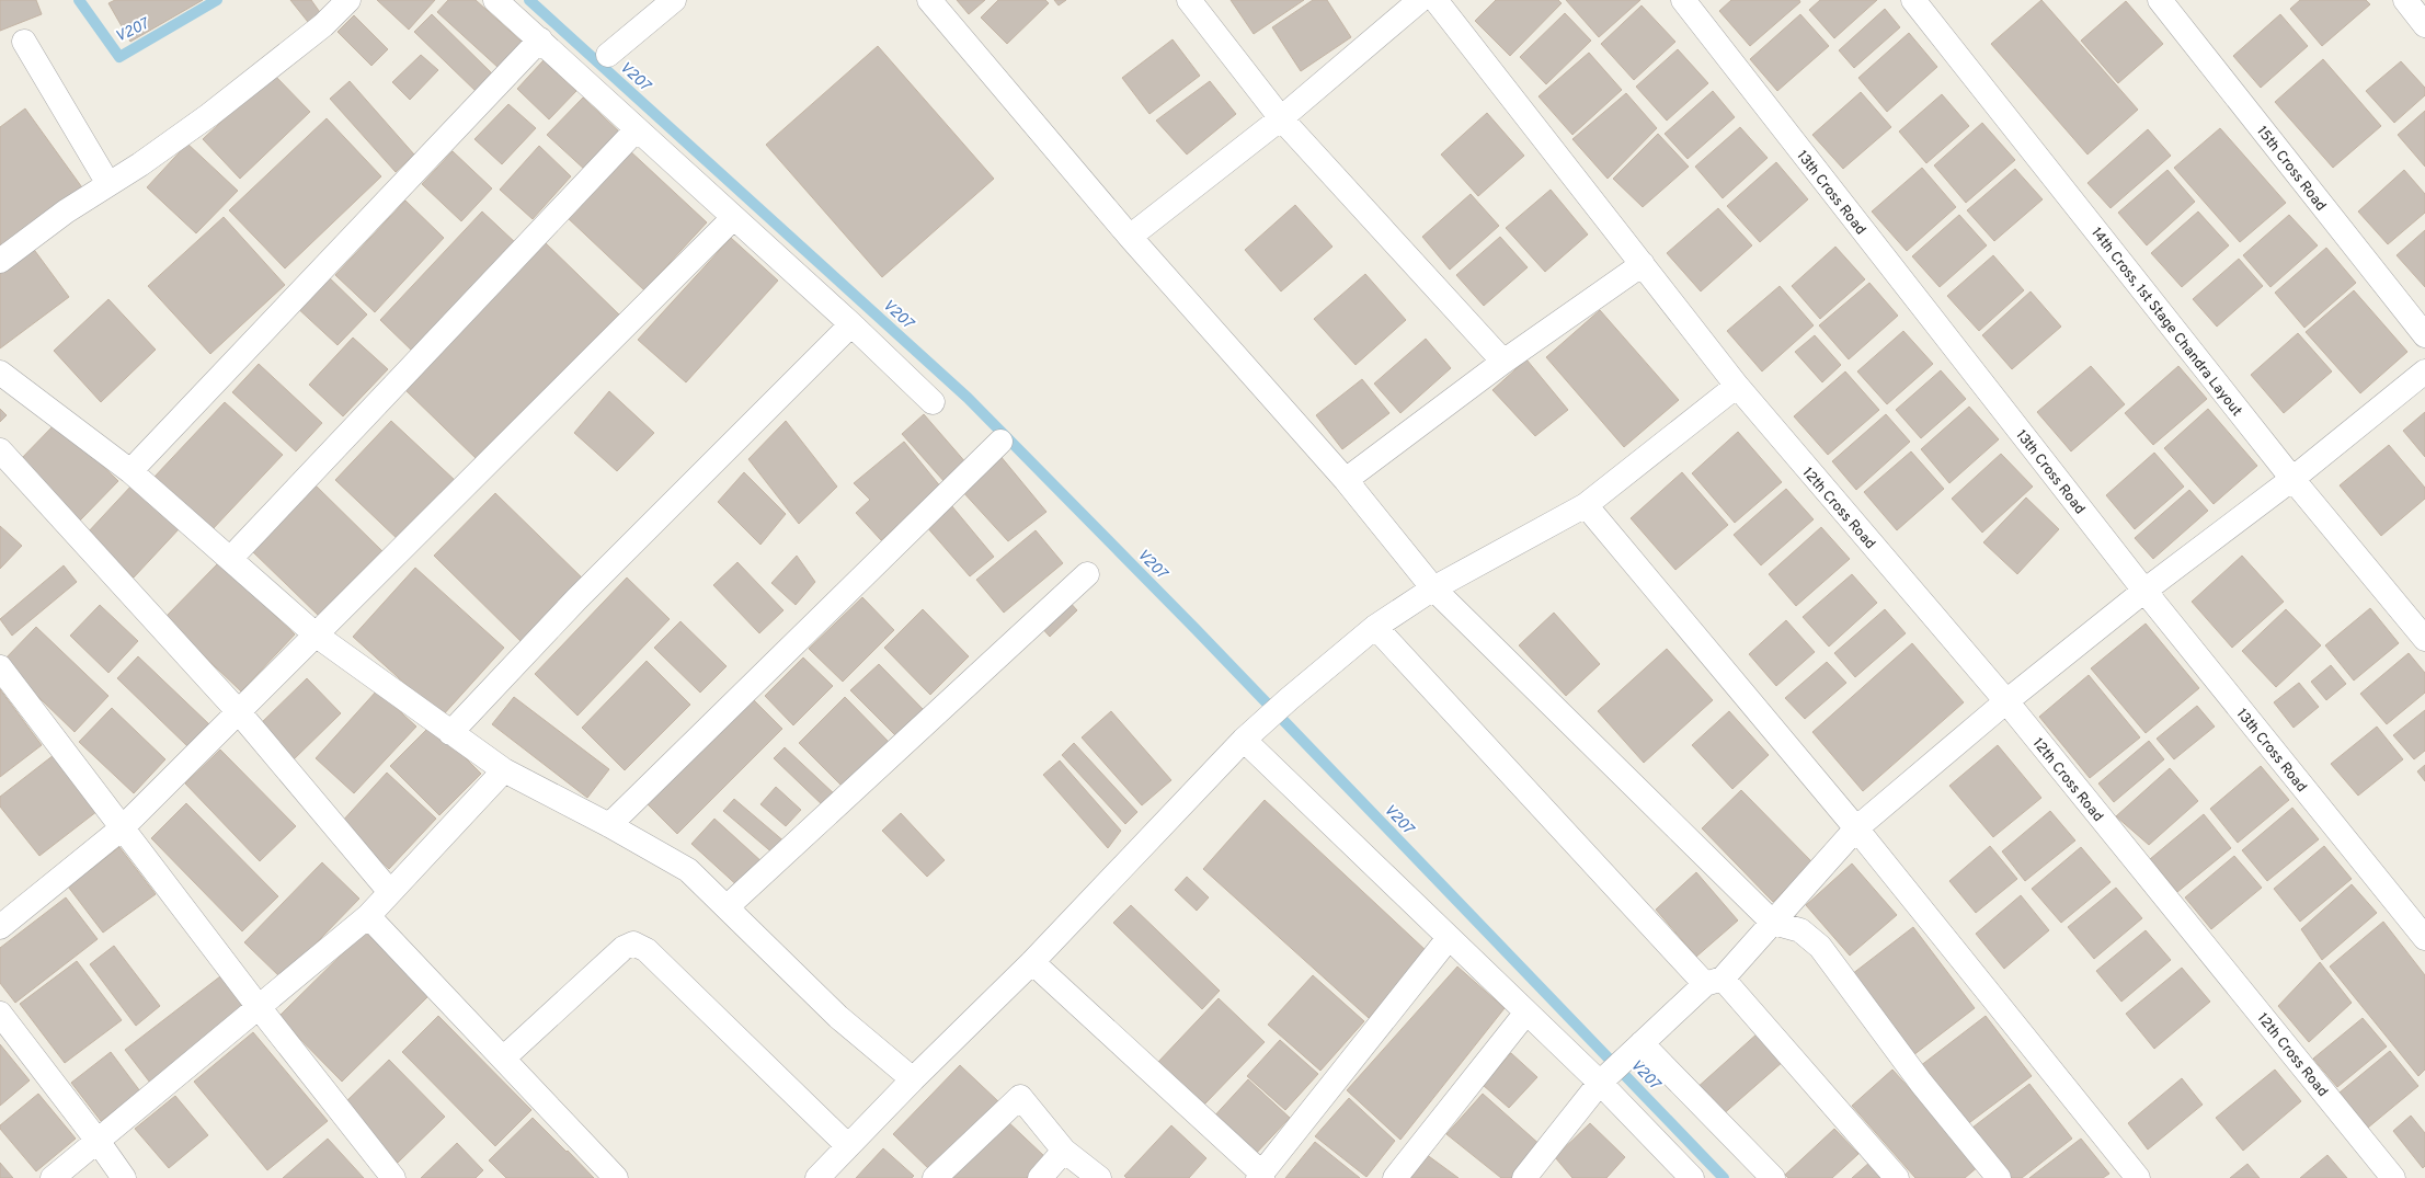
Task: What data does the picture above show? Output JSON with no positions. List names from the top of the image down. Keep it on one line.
{"streets":{"street":["15th Cross Road","13th Cross Road","14th Cross, 1st Stage Chandra Layout","12th Cross Road"]},"water":["V207"]}
